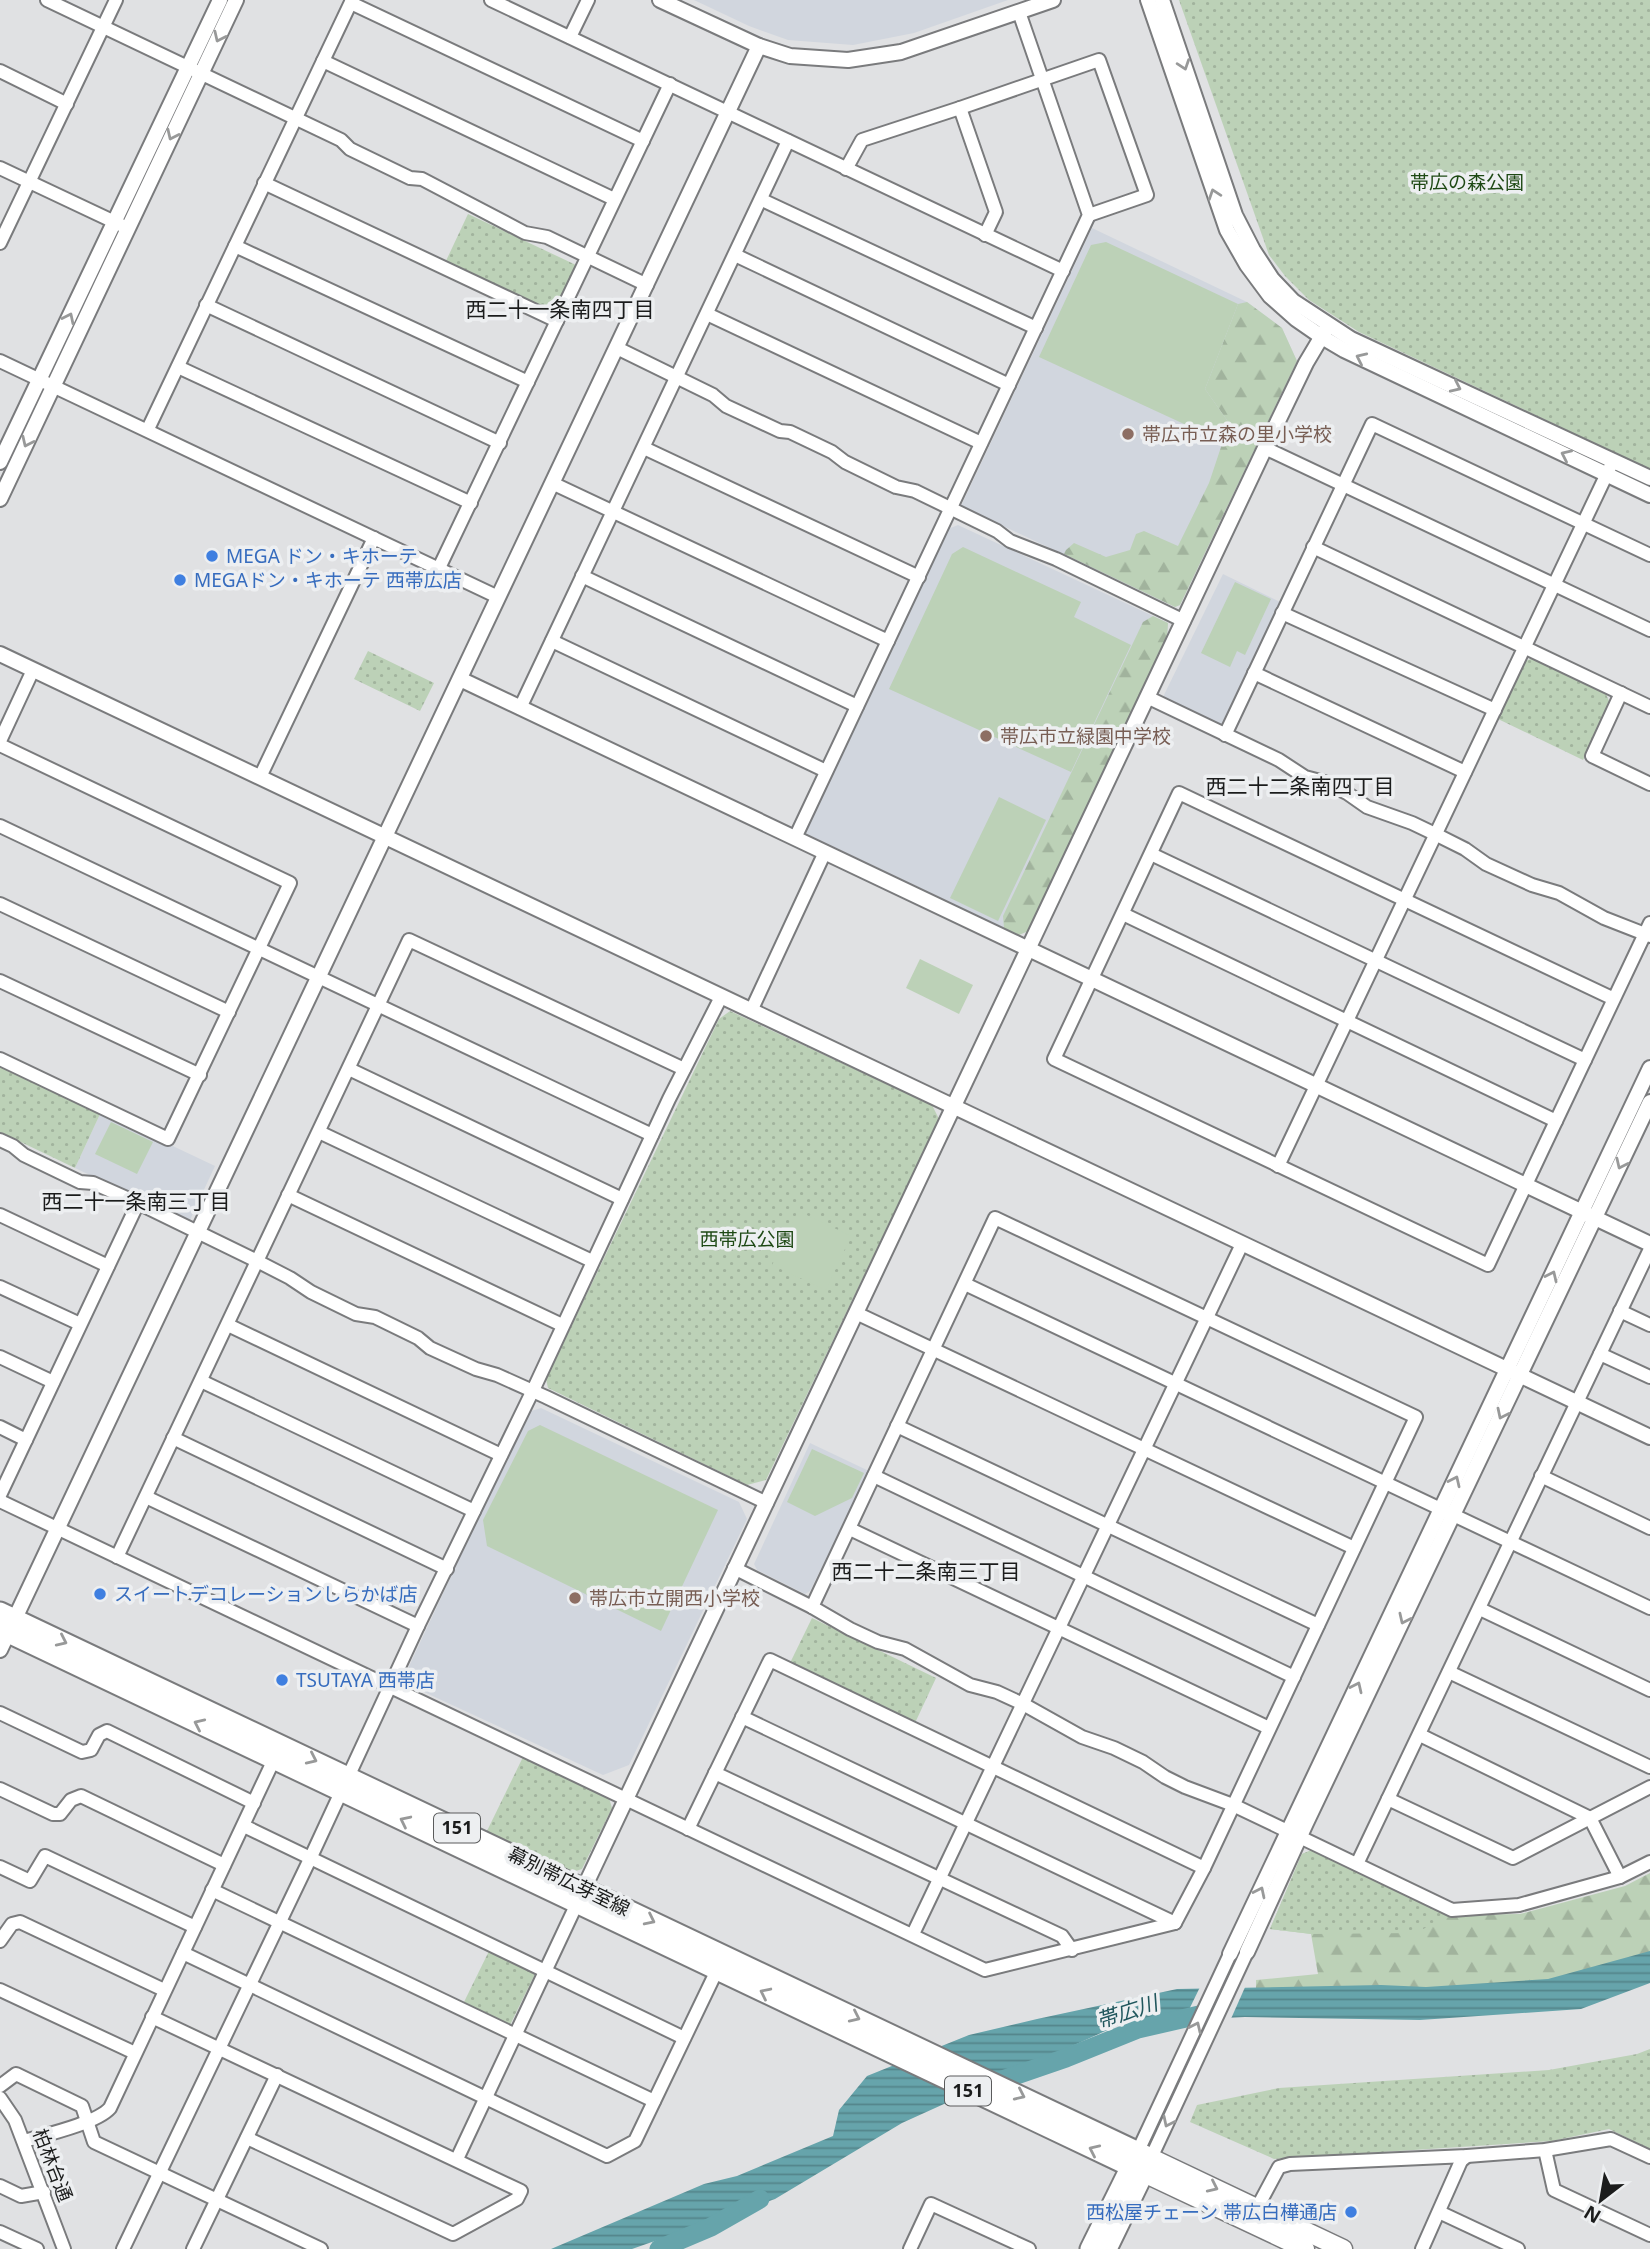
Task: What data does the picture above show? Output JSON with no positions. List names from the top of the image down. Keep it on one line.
{"streets":{"main road":["151","幕別帯広芽室線"],"street":["柏林台通"]},"districts":["西二十一条南四丁目","西二十二条南四丁目","西二十一条南三丁目","西二十二条南三丁目"],"water":["帯広川"],"parks":["帯広の森公園","西帯広公園"],"places":["帯広市立森の里小学校","MEGA ドン・キホーテ","MEGAドン・キホーテ 西帯広店","帯広市立緑園中学校","スイートデコレーションしらかば店","帯広市立開西小学校","TSUTAYA 西帯店","西松屋チェーン 帯広白樺通店"],"north":"bottom left"}
